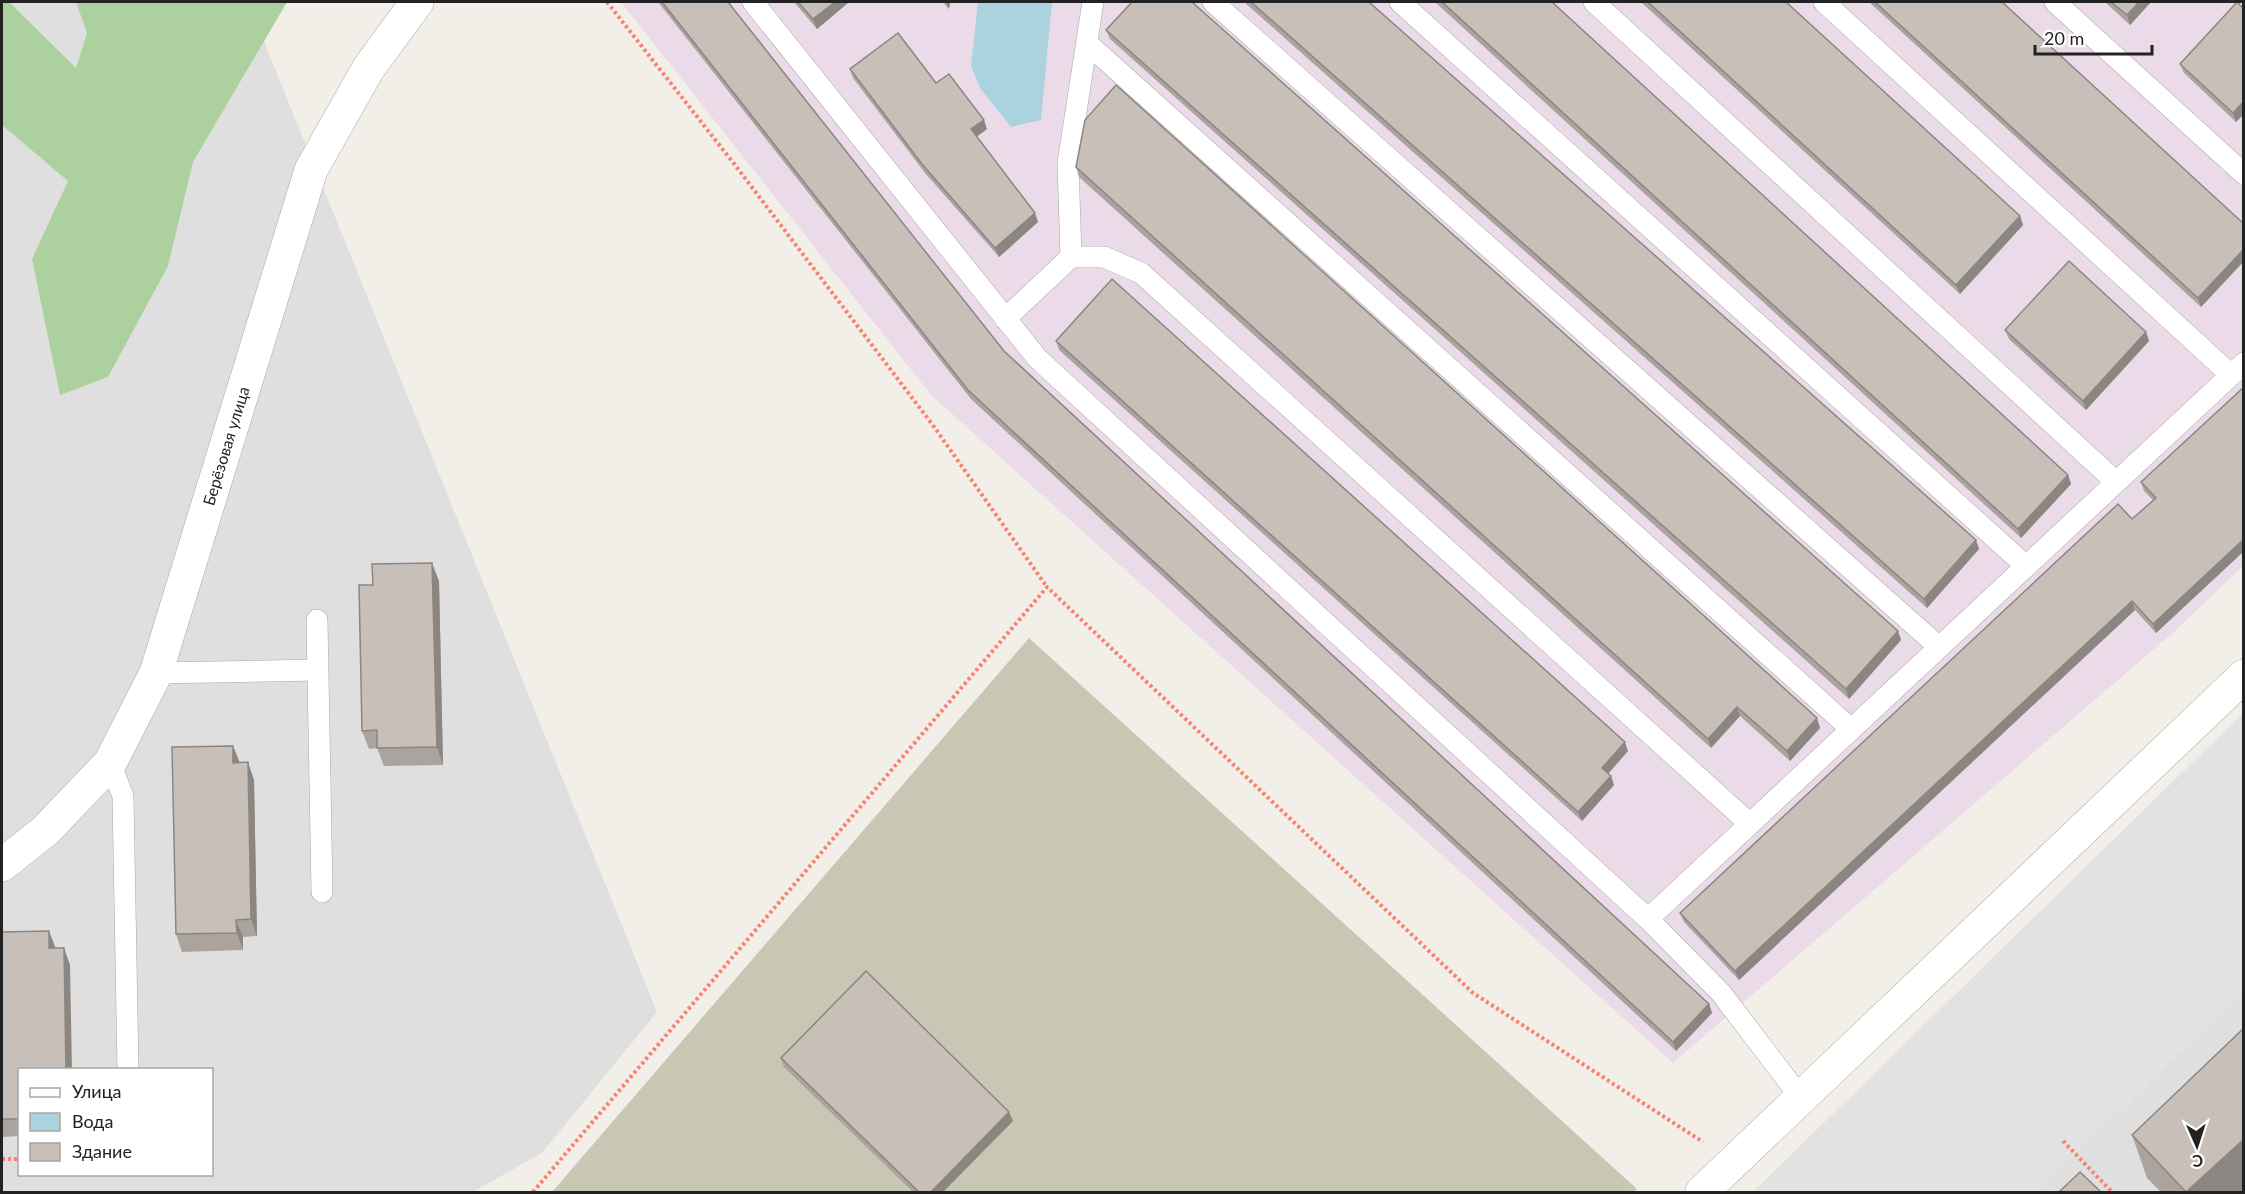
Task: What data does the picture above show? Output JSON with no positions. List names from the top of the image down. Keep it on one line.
{"streets":{"street":["Берёзовая улица"]},"legend":["Улица","Вода","Здание"],"scale_bar":"20 m","north":"bottom"}
